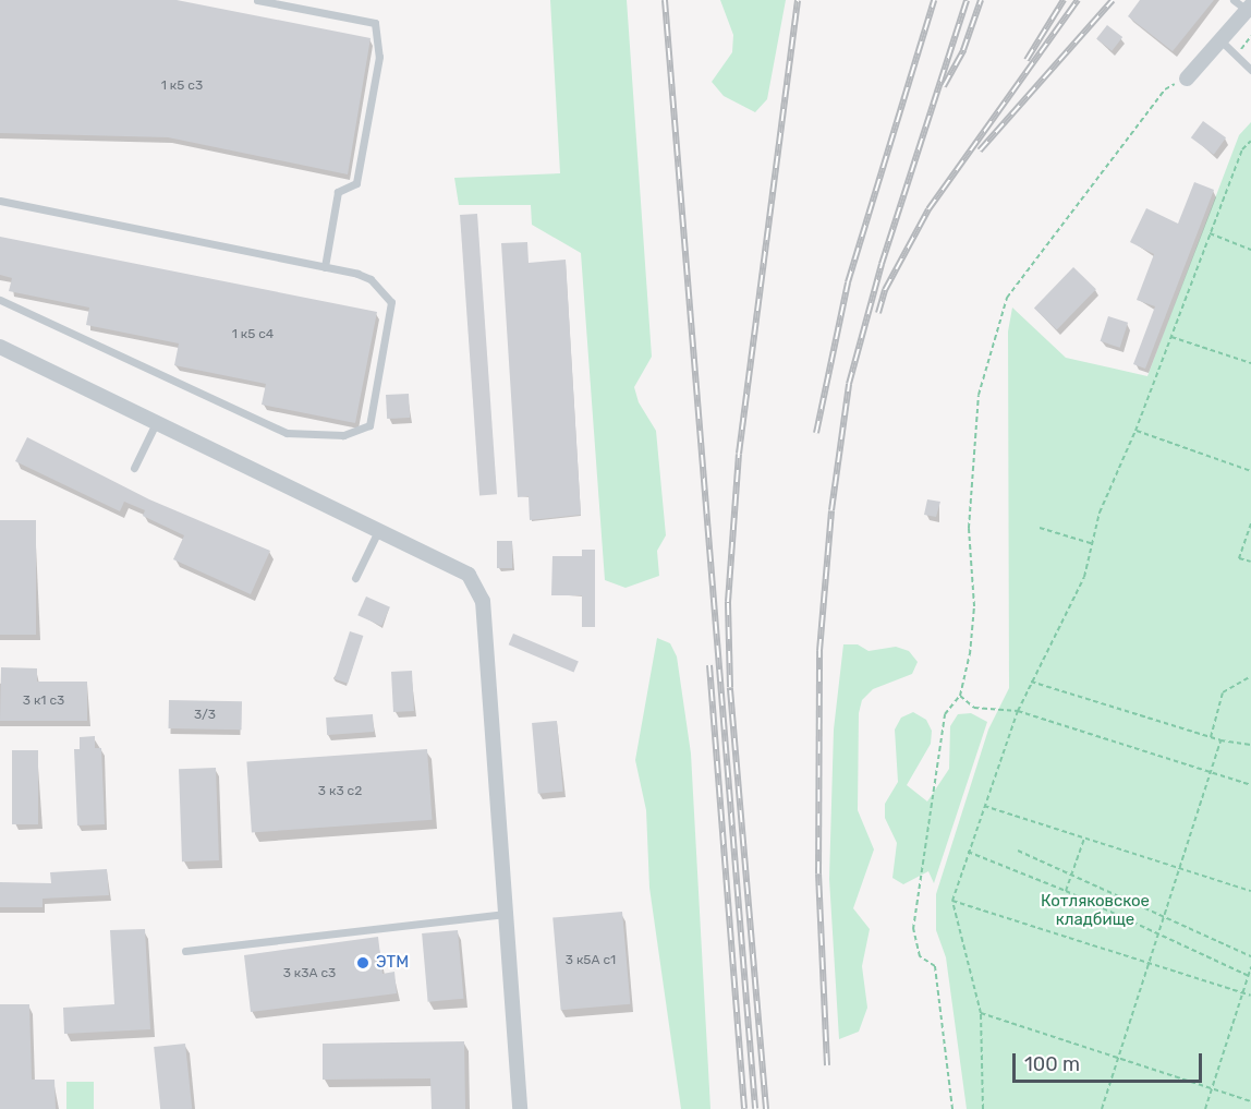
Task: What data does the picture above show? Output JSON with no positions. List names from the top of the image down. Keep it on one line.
{"parks":["Котляковское кладбище"],"places":["ЭТМ"],"house_numbers":["1 к5 с3","1 к5 с4","3 к1 с3","3/3","3 к3 с2","3 к5А с1","3 к3А с3"],"scale_bar":"100 m"}
